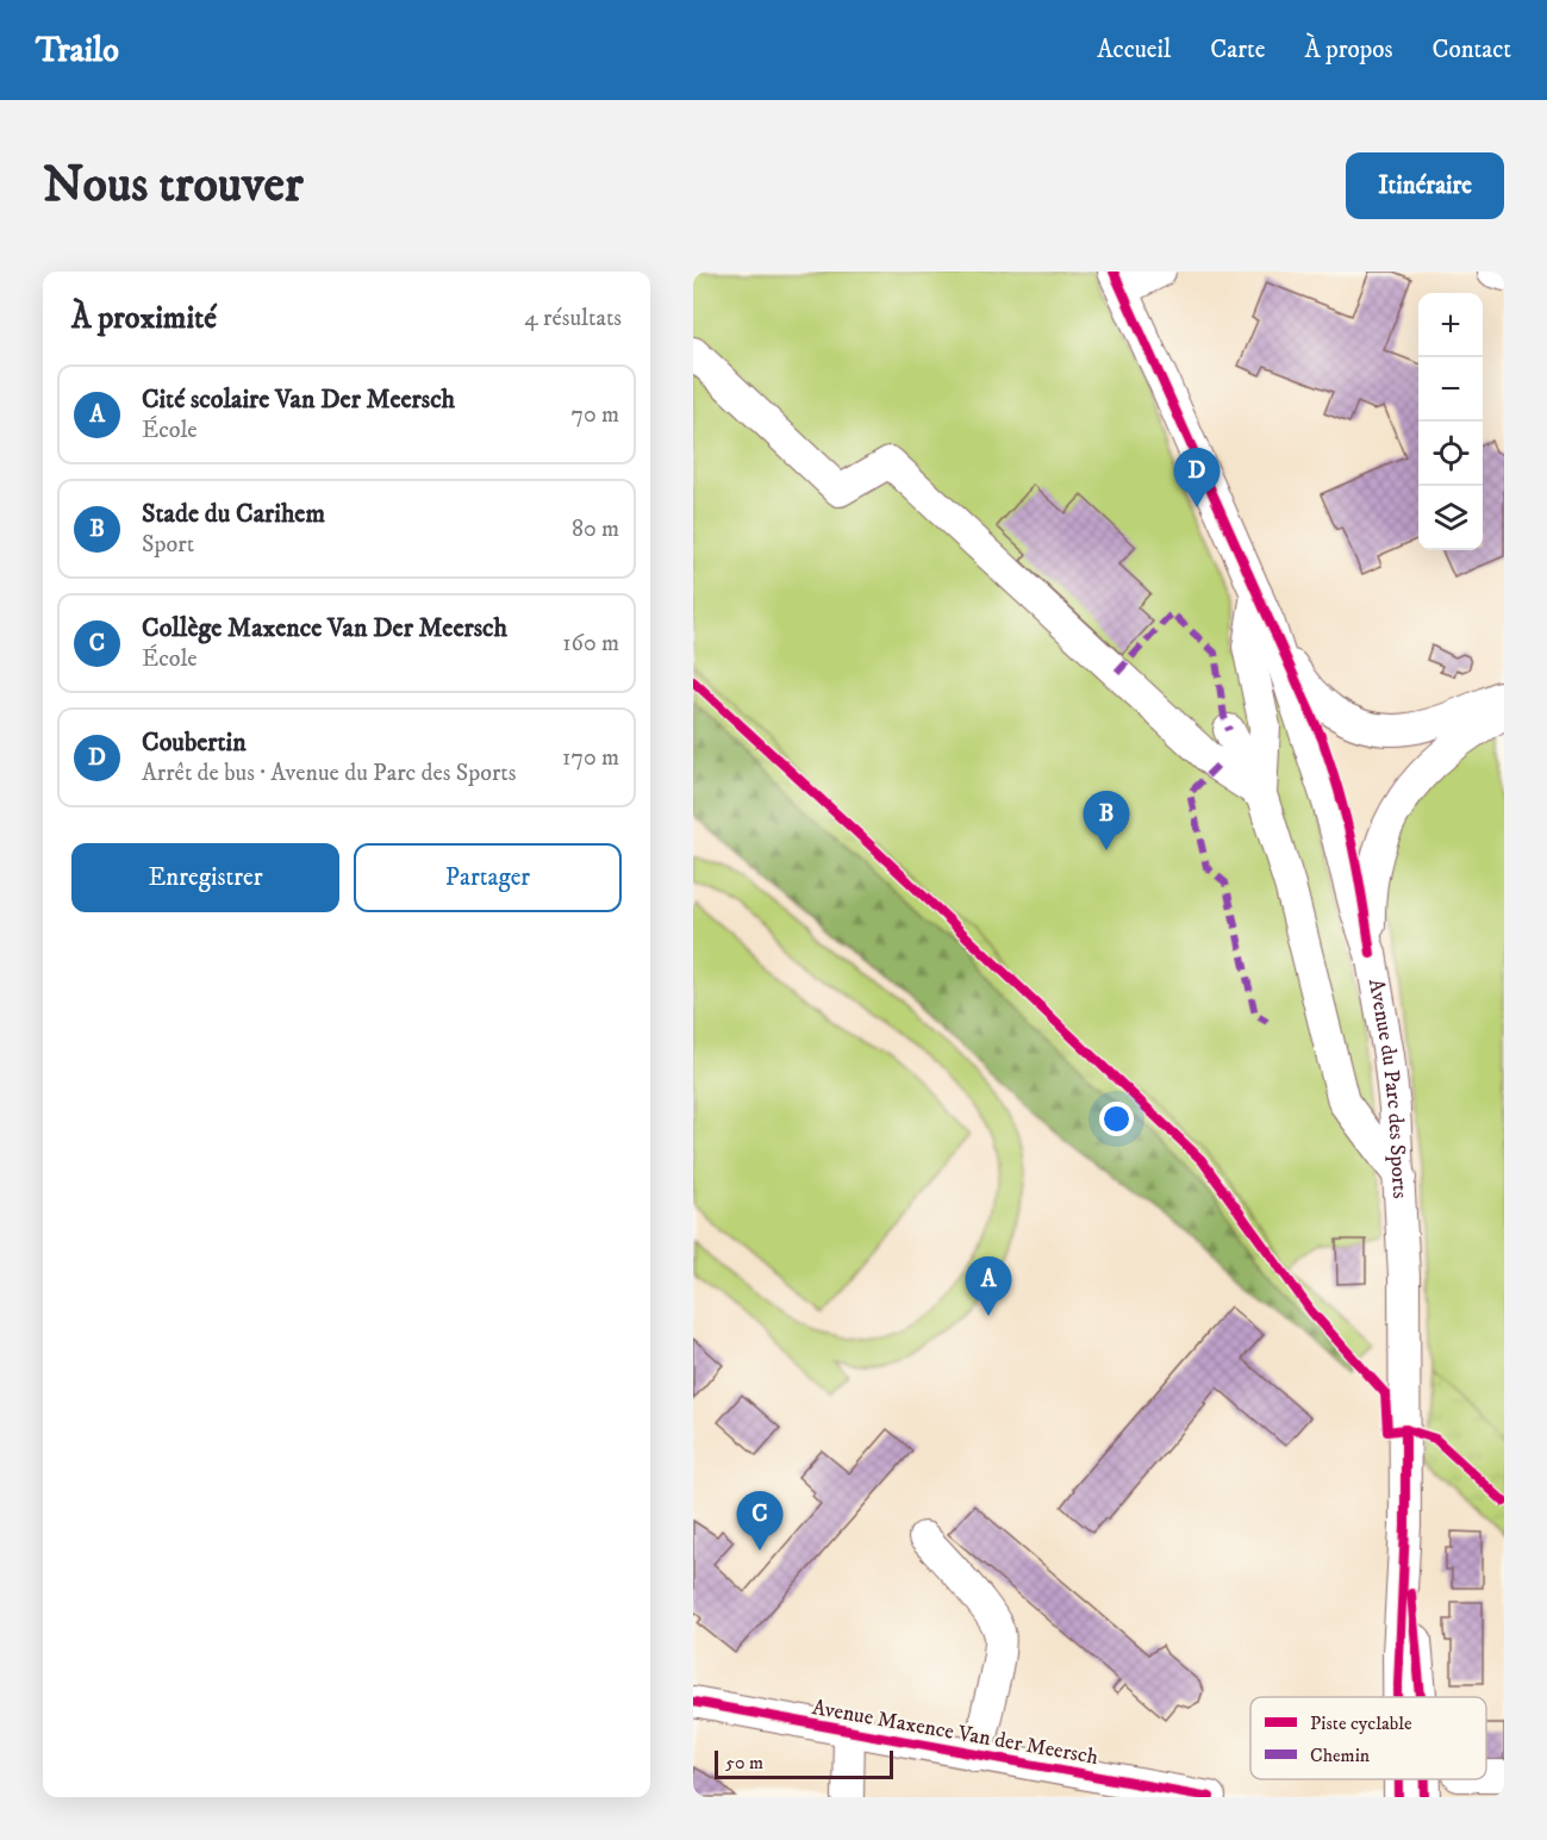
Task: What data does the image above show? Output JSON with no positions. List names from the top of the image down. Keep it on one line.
{"streets":{"street":["Avenue du Parc des Sports","Avenue Maxence Van der Meersch"]},"legend":["Piste cyclable","Chemin"],"scale_bar":"50 m","page":{"header":"Trailo","nav":["Accueil","Carte","À propos","Contact"],"buttons":["Itinéraire",["Enregistrer","Partager"]],"title":"Nous trouver","heading":["À proximité","4 résultats"],"map_buttons":["+","−"],"list":[{"mark":"A","name":"Cité scolaire Van Der Meersch","note":"École","value":"70 m"},{"mark":"B","name":"Stade du Carihem","note":"Sport","value":"80 m"},{"mark":"C","name":"Collège Maxence Van Der Meersch","note":"École","value":"160 m"},{"mark":"D","name":"Coubertin","note":"Arrêt de bus · Avenue du Parc des Sports","value":"170 m"}],"pins":["D","B","A","C"],"scale":"50 m"}}
